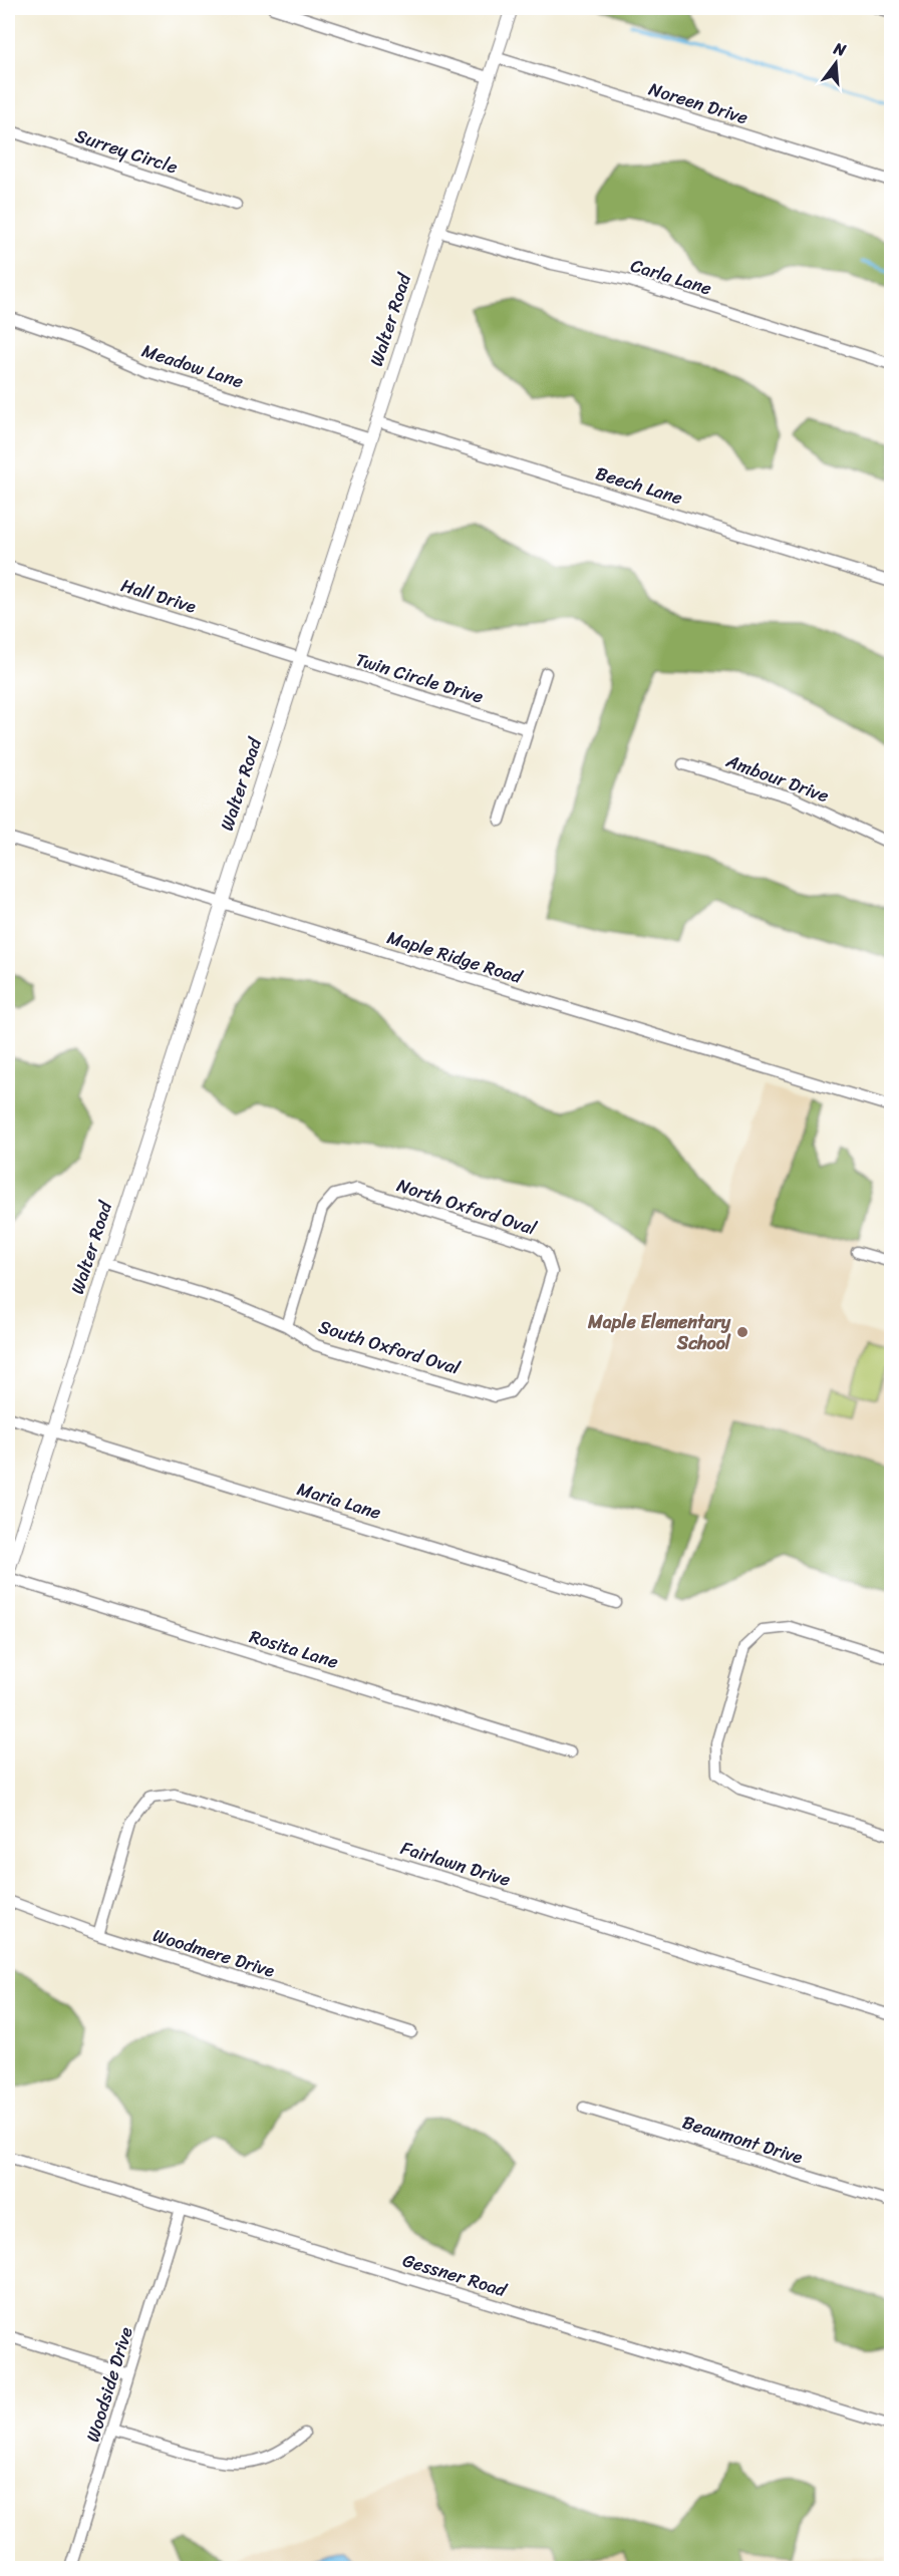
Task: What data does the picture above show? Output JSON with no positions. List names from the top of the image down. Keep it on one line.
{"streets":{"street":["Noreen Drive","Surrey Circle","Carla Lane","Walter Road","Meadow Lane","Beech Lane","Hall Drive","Twin Circle Drive","Ambour Drive","Maple Ridge Road","North Oxford Oval","South Oxford Oval","Maria Lane","Rosita Lane","Fairlawn Drive","Woodmere Drive","Beaumont Drive","Gessner Road","Woodside Drive"]},"crossings":[["Noreen Drive","Walter Road"],["Carla Lane","Walter Road"],["Walter Road","Meadow Lane"],["Walter Road","Beech Lane"],["Walter Road","Hall Drive"],["Walter Road","Twin Circle Drive"],["Walter Road","Maple Ridge Road"],["Walter Road","South Oxford Oval"],["Walter Road","Maria Lane"],["Hall Drive","Twin Circle Drive"],["North Oxford Oval","South Oxford Oval"],["Fairlawn Drive","Woodmere Drive"],["Gessner Road","Woodside Drive"]],"places":["Maple Elementary School"],"north":"top"}
